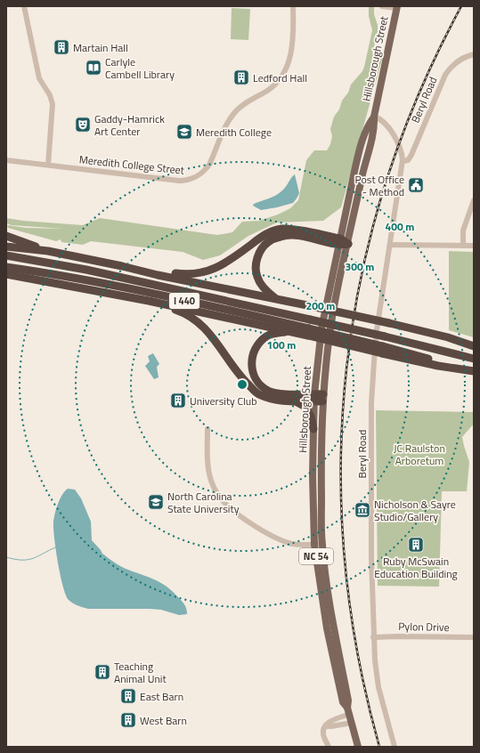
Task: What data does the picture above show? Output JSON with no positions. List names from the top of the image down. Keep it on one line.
{"streets":{"highway":["I 440"],"main road":["Hillsborough Street","NC 54"],"street":["Beryl Road","Meredith College Street","Pylon Drive"]},"crossings":[["Hillsborough Street","Beryl Road"],["Beryl Road","Pylon Drive"]],"parks":["JC Raulston Arboretum"],"places":{"building":["Martain Hall","Ledford Hall","University Club","Ruby McSwain Education Building","Teaching Animal Unit","East Barn","West Barn"],"library":["Carlyle Cambell Library"],"theatre":["Gaddy-Hamrick Art Center"],"school or university":["Meredith College","North Carolina State University"],"public building":["Post Office - Method"],"museum":["Nicholson & Sayre Studio/Gallery"]},"rings":["400 m","300 m","200 m","100 m"]}
